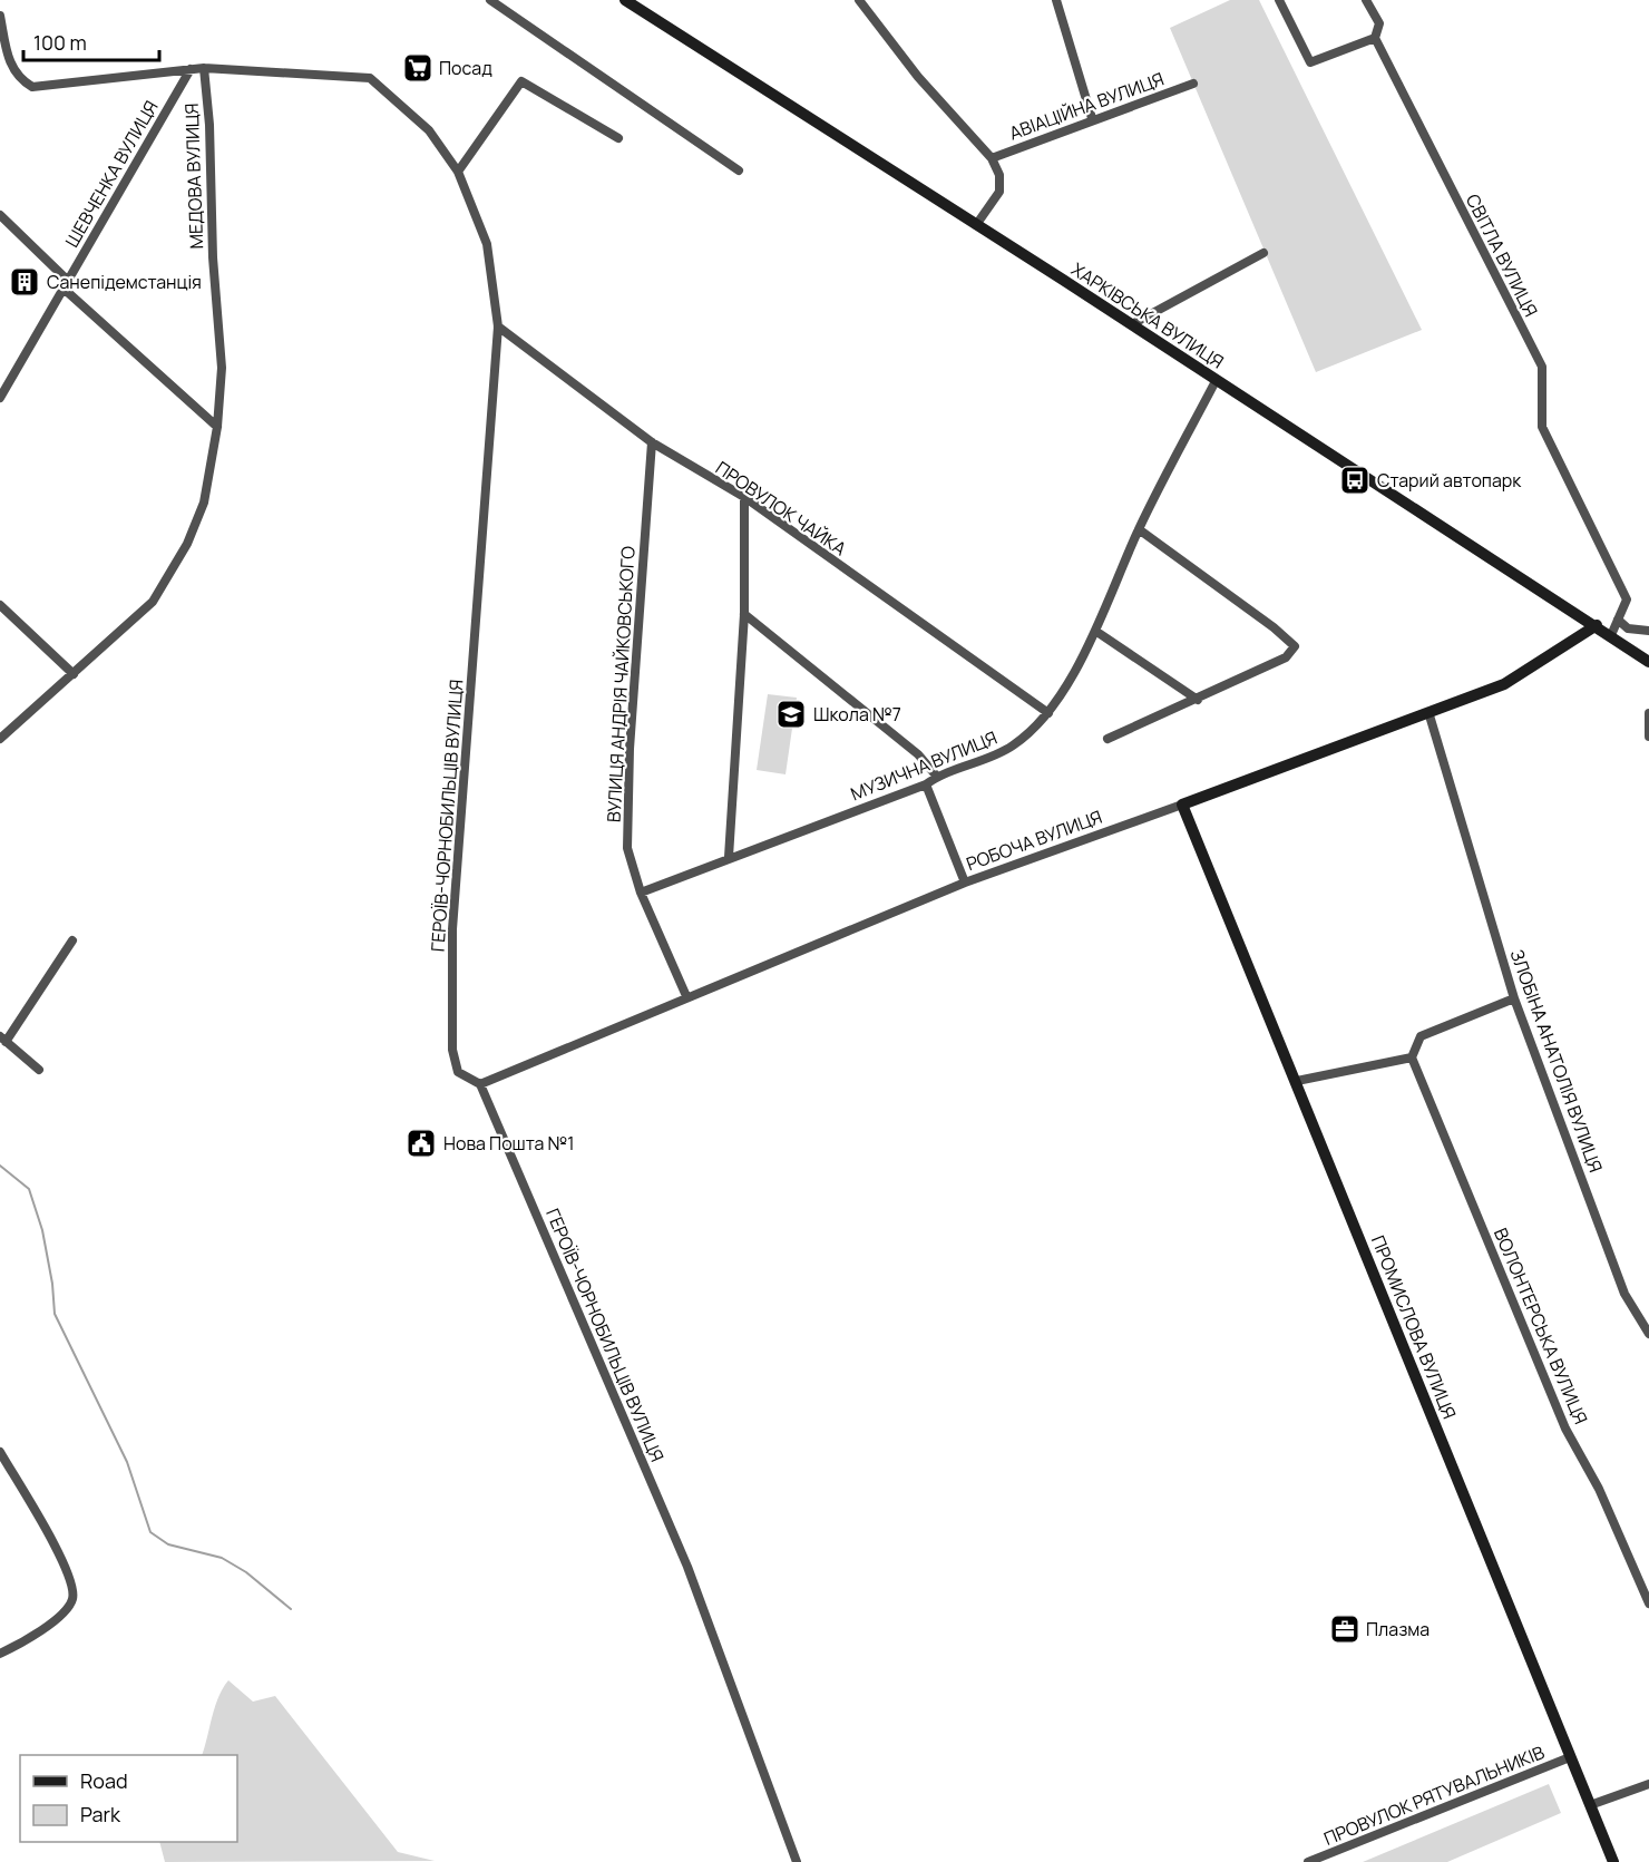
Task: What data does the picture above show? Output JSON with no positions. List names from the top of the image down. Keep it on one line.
{"streets":{"street":["АВІАЦІЙНА ВУЛИЦЯ","ШЕВЧЕНКА ВУЛИЦЯ","МЕДОВА ВУЛИЦЯ","СВІТЛА ВУЛИЦЯ","ХАРКІВСЬКА ВУЛИЦЯ","ПРОВУЛОК ЧАЙКА","ВУЛИЦЯ АНДРІЯ ЧАЙКОВСЬКОГО","МУЗИЧНА ВУЛИЦЯ","ГЕРОЇВ-ЧОРНОБИЛЬЦІВ ВУЛИЦЯ","РОБОЧА ВУЛИЦЯ","ЗЛОБІНА АНАТОЛІЯ ВУЛИЦЯ","ВОЛОНТЕРСЬКА ВУЛИЦЯ","ПРОМИСЛОВА ВУЛИЦЯ","ПРОВУЛОК РЯТУВАЛЬНИКІВ"]},"crossings":[["ШЕВЧЕНКА ВУЛИЦЯ","ГЕРОЇВ-ЧОРНОБИЛЬЦІВ ВУЛИЦЯ"],["МЕДОВА ВУЛИЦЯ","ГЕРОЇВ-ЧОРНОБИЛЬЦІВ ВУЛИЦЯ"],["ХАРКІВСЬКА ВУЛИЦЯ","МУЗИЧНА ВУЛИЦЯ"],["ХАРКІВСЬКА ВУЛИЦЯ","РОБОЧА ВУЛИЦЯ"],["ПРОВУЛОК ЧАЙКА","ВУЛИЦЯ АНДРІЯ ЧАЙКОВСЬКОГО"],["ПРОВУЛОК ЧАЙКА","МУЗИЧНА ВУЛИЦЯ"],["ПРОВУЛОК ЧАЙКА","ГЕРОЇВ-ЧОРНОБИЛЬЦІВ ВУЛИЦЯ"],["ВУЛИЦЯ АНДРІЯ ЧАЙКОВСЬКОГО","МУЗИЧНА ВУЛИЦЯ"],["ВУЛИЦЯ АНДРІЯ ЧАЙКОВСЬКОГО","РОБОЧА ВУЛИЦЯ"],["ГЕРОЇВ-ЧОРНОБИЛЬЦІВ ВУЛИЦЯ","РОБОЧА ВУЛИЦЯ"],["РОБОЧА ВУЛИЦЯ","ЗЛОБІНА АНАТОЛІЯ ВУЛИЦЯ"],["РОБОЧА ВУЛИЦЯ","ПРОМИСЛОВА ВУЛИЦЯ"],["ПРОМИСЛОВА ВУЛИЦЯ","ПРОВУЛОК РЯТУВАЛЬНИКІВ"]],"places":{"supermarket":["Посад"],"building":["Санепідемстанція"],"bus stop":["Старий автопарк"],"school or university":["Школа №7"],"public building":["Нова Пошта №1"],"office":["Плазма"]},"legend":["Road","Park"],"scale_bar":"100 m"}
